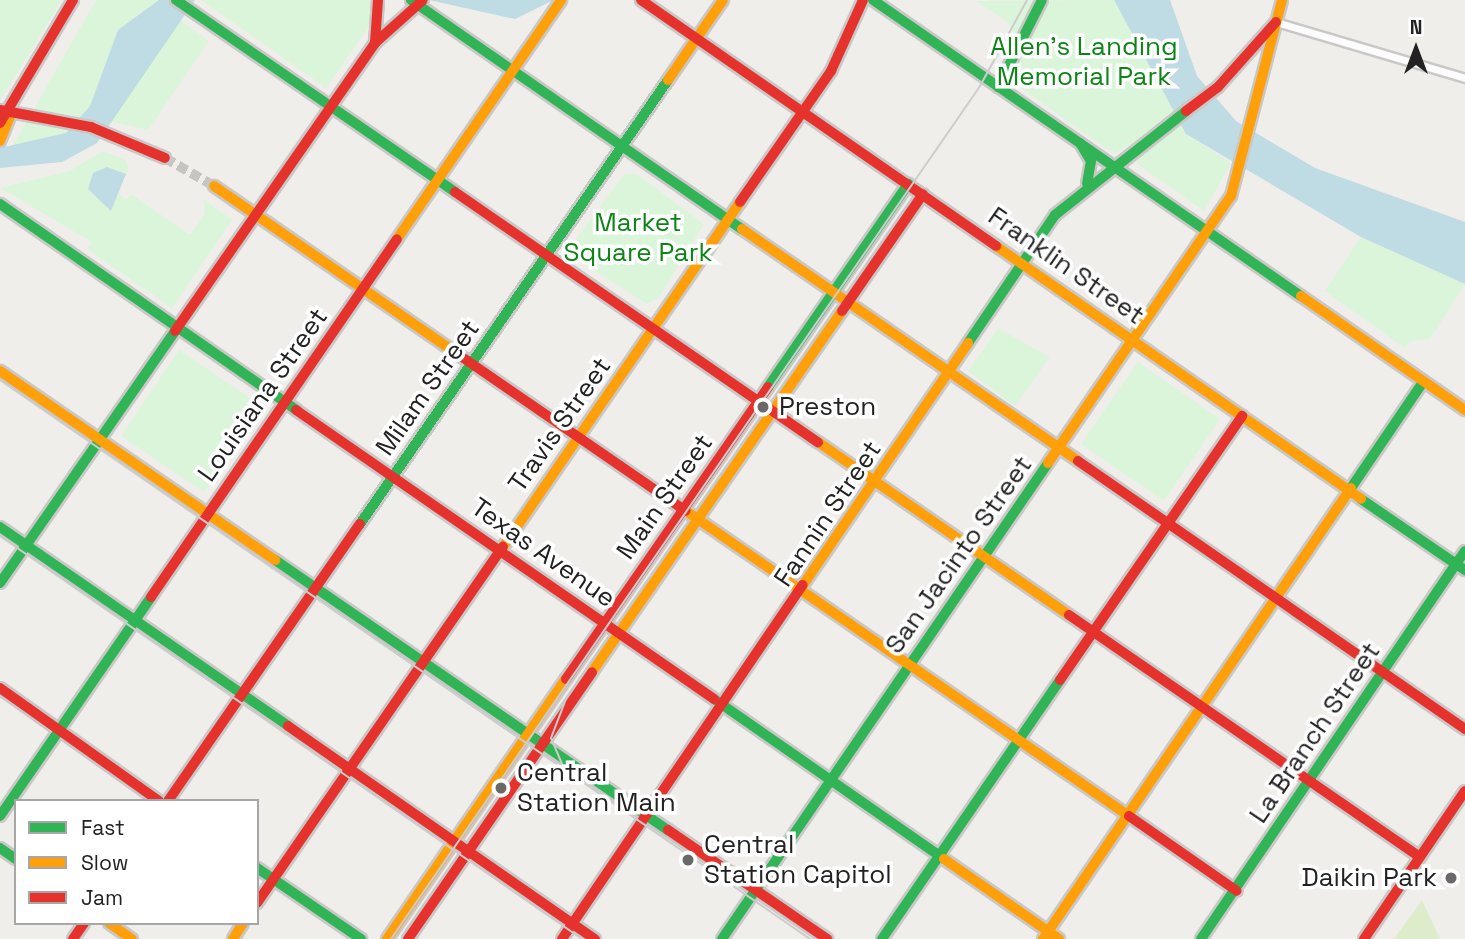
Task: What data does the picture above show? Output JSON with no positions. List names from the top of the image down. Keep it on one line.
{"streets":{"main road":["Franklin Street","Milam Street","Louisiana Street","Travis Street","Main Street","Fannin Street","Texas Avenue","San Jacinto Street","La Branch Street"]},"crossings":[["Franklin Street","Milam Street"],["Franklin Street","Travis Street"],["Franklin Street","Main Street"],["Franklin Street","Fannin Street"],["Franklin Street","San Jacinto Street"],["Franklin Street","La Branch Street"],["Milam Street","Texas Avenue"],["Louisiana Street","Texas Avenue"],["Travis Street","Texas Avenue"],["Main Street","Texas Avenue"],["Fannin Street","Texas Avenue"],["Fannin Street","San Jacinto Street"],["Texas Avenue","San Jacinto Street"]],"parks":["Allen's Landing Memorial Park","Market Square Park"],"places":["Preston","Central Station Main","Central Station Capitol","Daikin Park"],"legend":["Fast","Slow","Jam"],"north":"top"}
